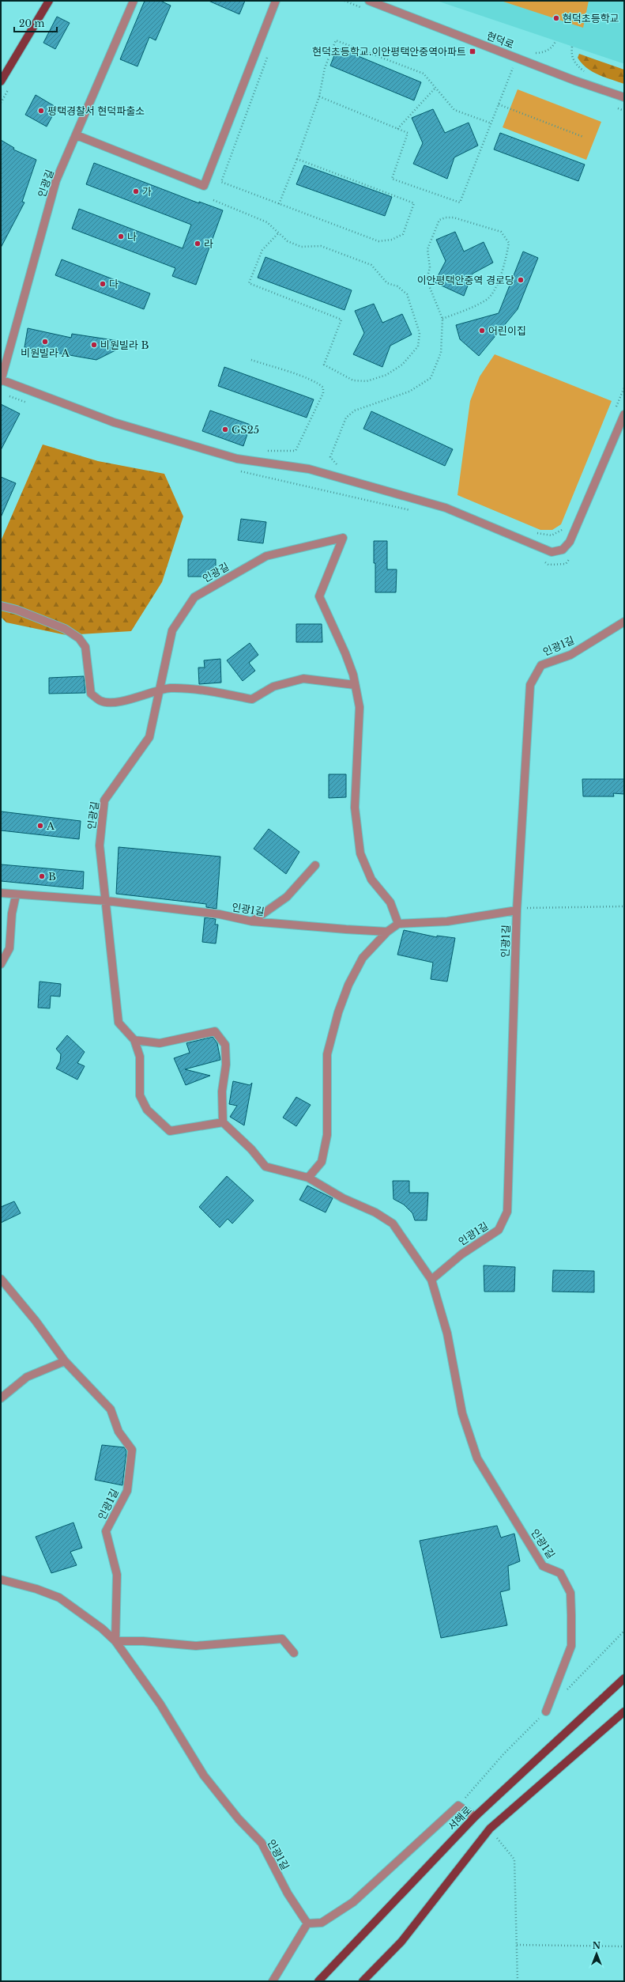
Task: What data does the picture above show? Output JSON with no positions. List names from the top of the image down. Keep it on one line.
{"streets":{"main road":["서해로"],"street":["현덕로","인광길","인광1길"]},"crossings":[["인광길","인광1길"]],"places":{"other":["현덕초등학교","평택경찰서 현덕파출소","가","나","라","이안평택안중역 경로당","다","어린이집","비원빌라 A","비원빌라 B","GS25","A","B"],"transit":["현덕초등학교.이안평택안중역아파트"]},"scale_bar":"20 m","north":"top"}
